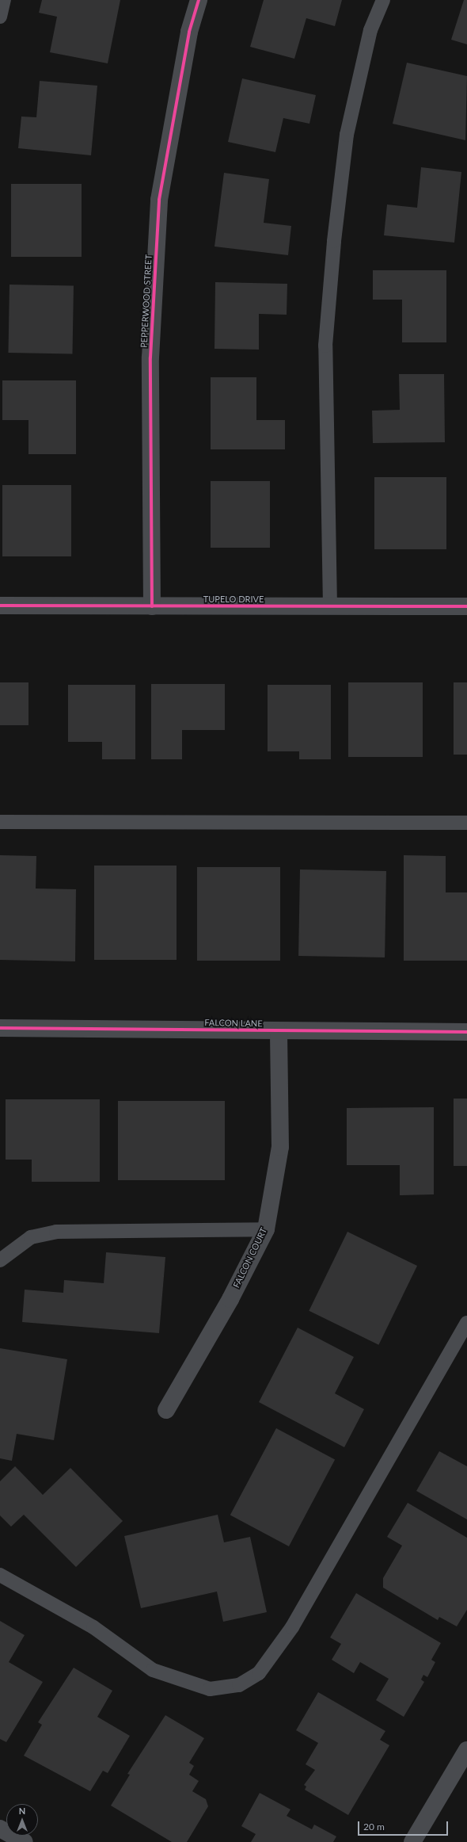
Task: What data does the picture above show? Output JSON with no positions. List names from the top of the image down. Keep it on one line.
{"streets":{"street":["PEPPERWOOD STREET","TUPELO DRIVE","FALCON LANE","FALCON COURT"]},"crossings":[["PEPPERWOOD STREET","TUPELO DRIVE"],["FALCON LANE","FALCON COURT"]],"scale_bar":"20 m","north":"top"}
